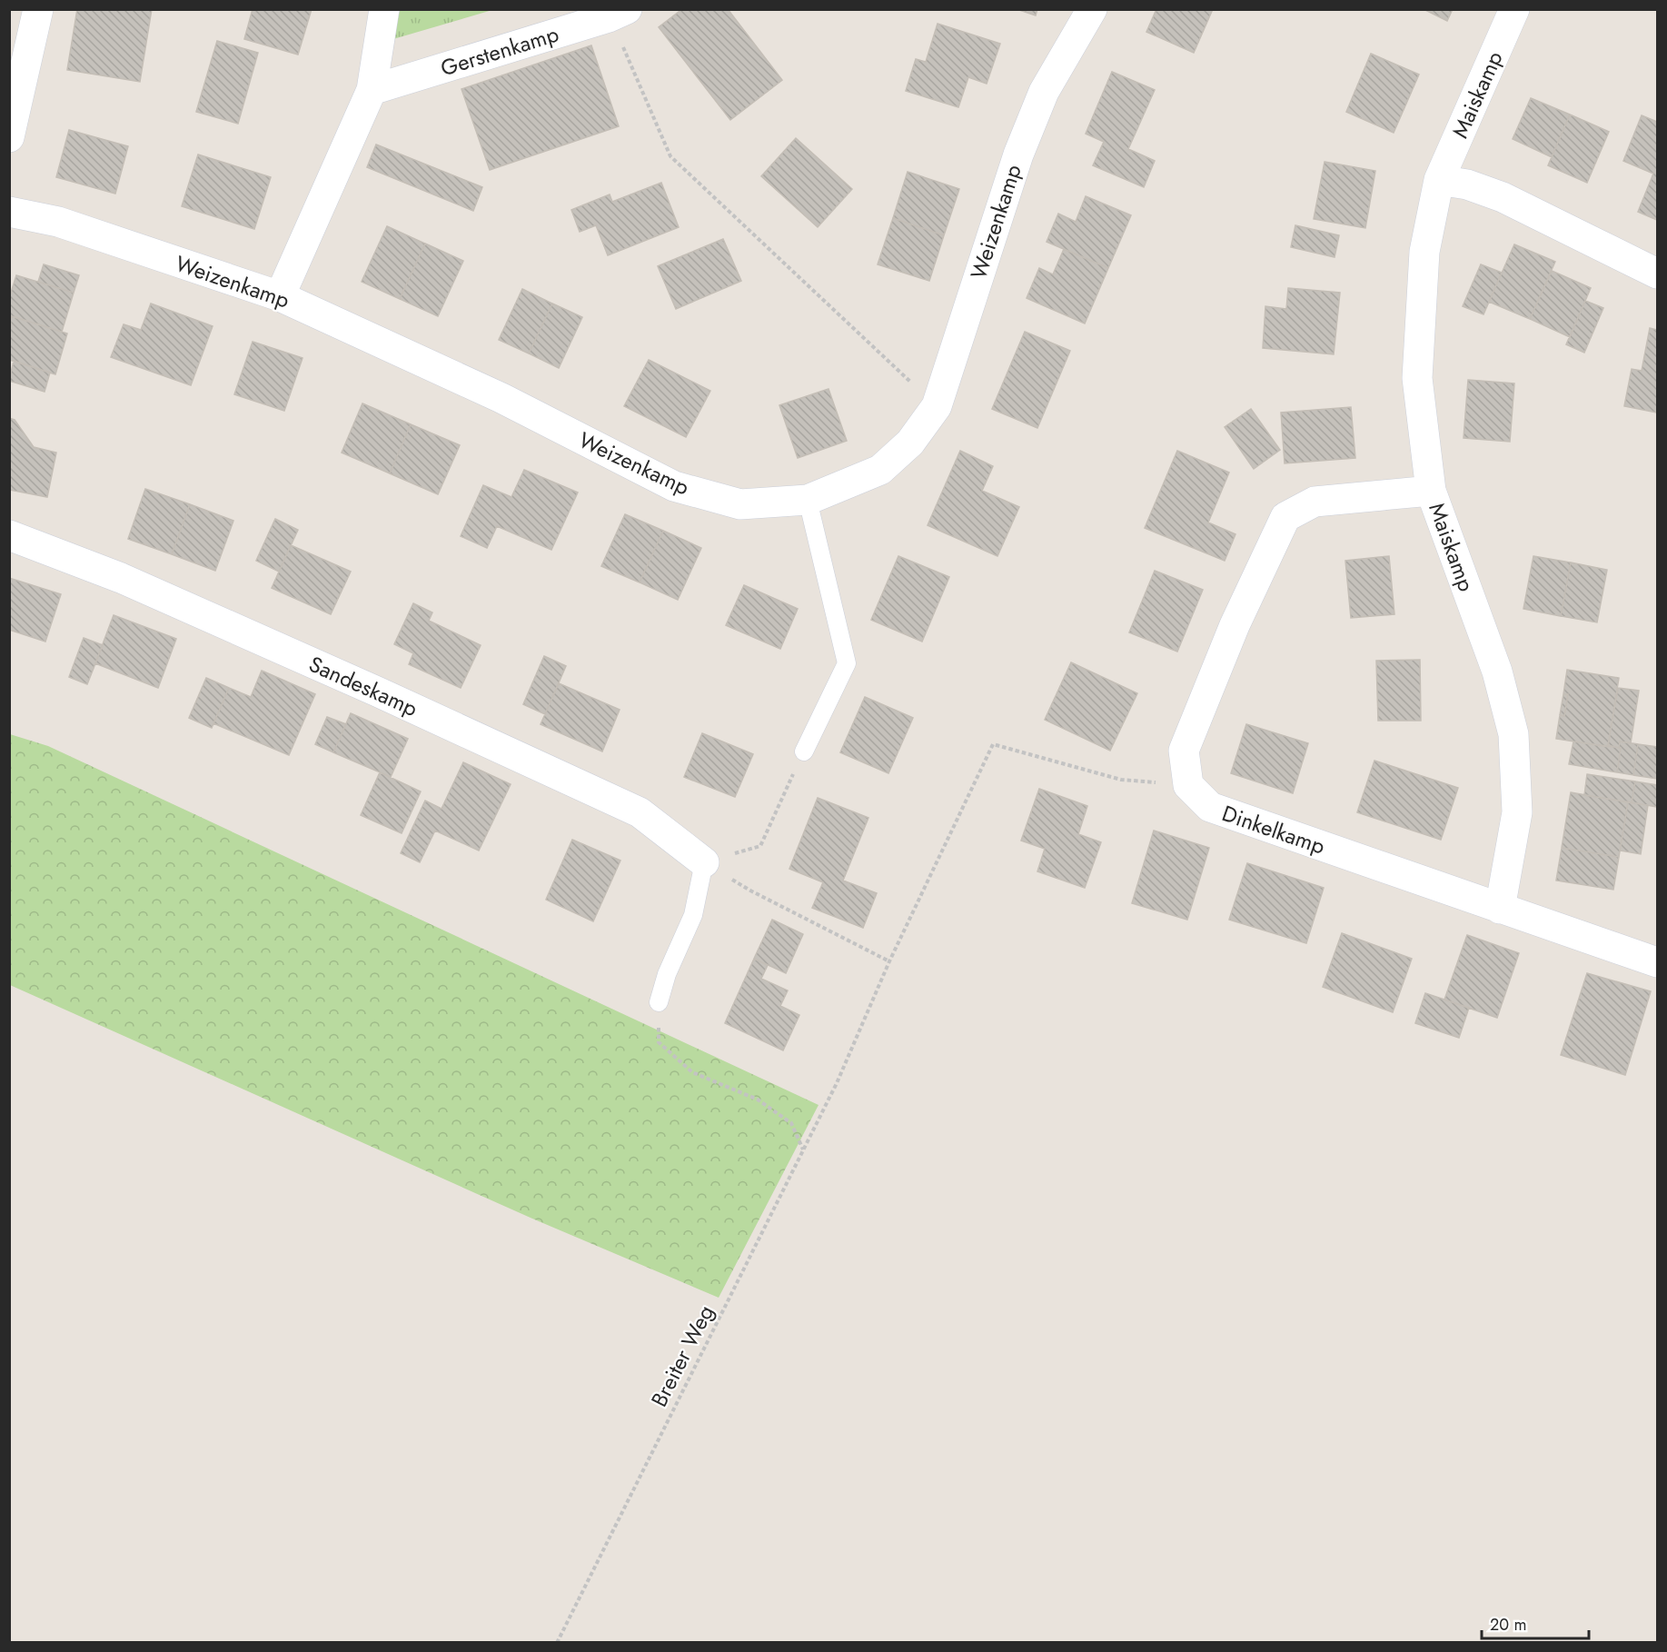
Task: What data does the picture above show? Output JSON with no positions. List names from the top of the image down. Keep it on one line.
{"streets":{"street":["Gerstenkamp","Maiskamp","Weizenkamp","Sandeskamp","Dinkelkamp"],"path":["Breiter Weg"]},"crossings":[["Maiskamp","Dinkelkamp"],["Dinkelkamp","Breiter Weg"]],"scale_bar":"20 m"}
